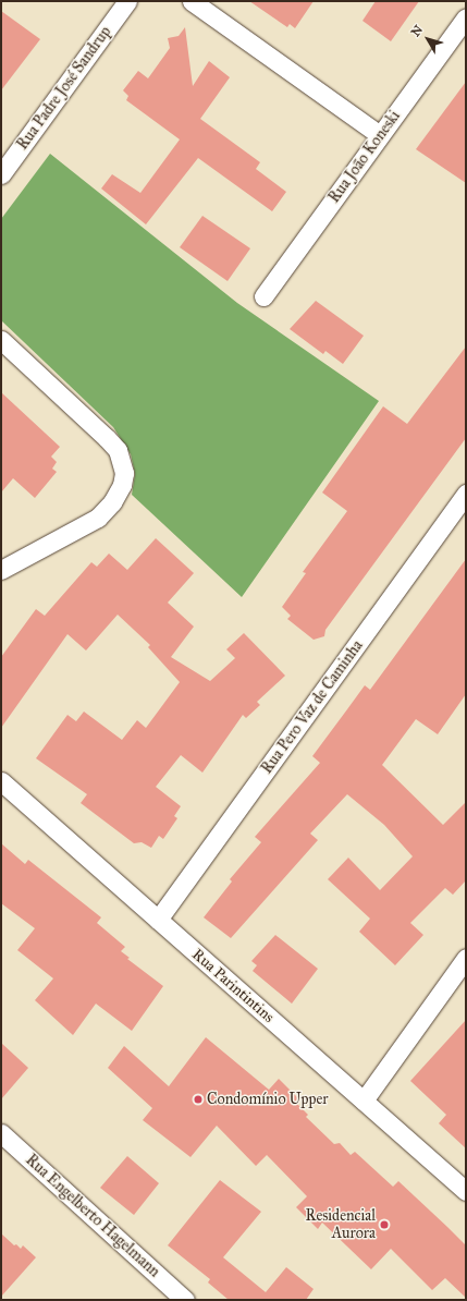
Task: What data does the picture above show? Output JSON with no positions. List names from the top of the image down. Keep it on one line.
{"streets":{"street":["Rua Padre José Sandrup","Rua João Koneski","Rua Pero Vaz de Caminha","Rua Parintintins","Rua Engelberto Hagelmann"]},"crossings":[["Rua Pero Vaz de Caminha","Rua Parintintins"]],"places":["Condomínio Upper","Residencial Aurora"],"north":"top left"}
